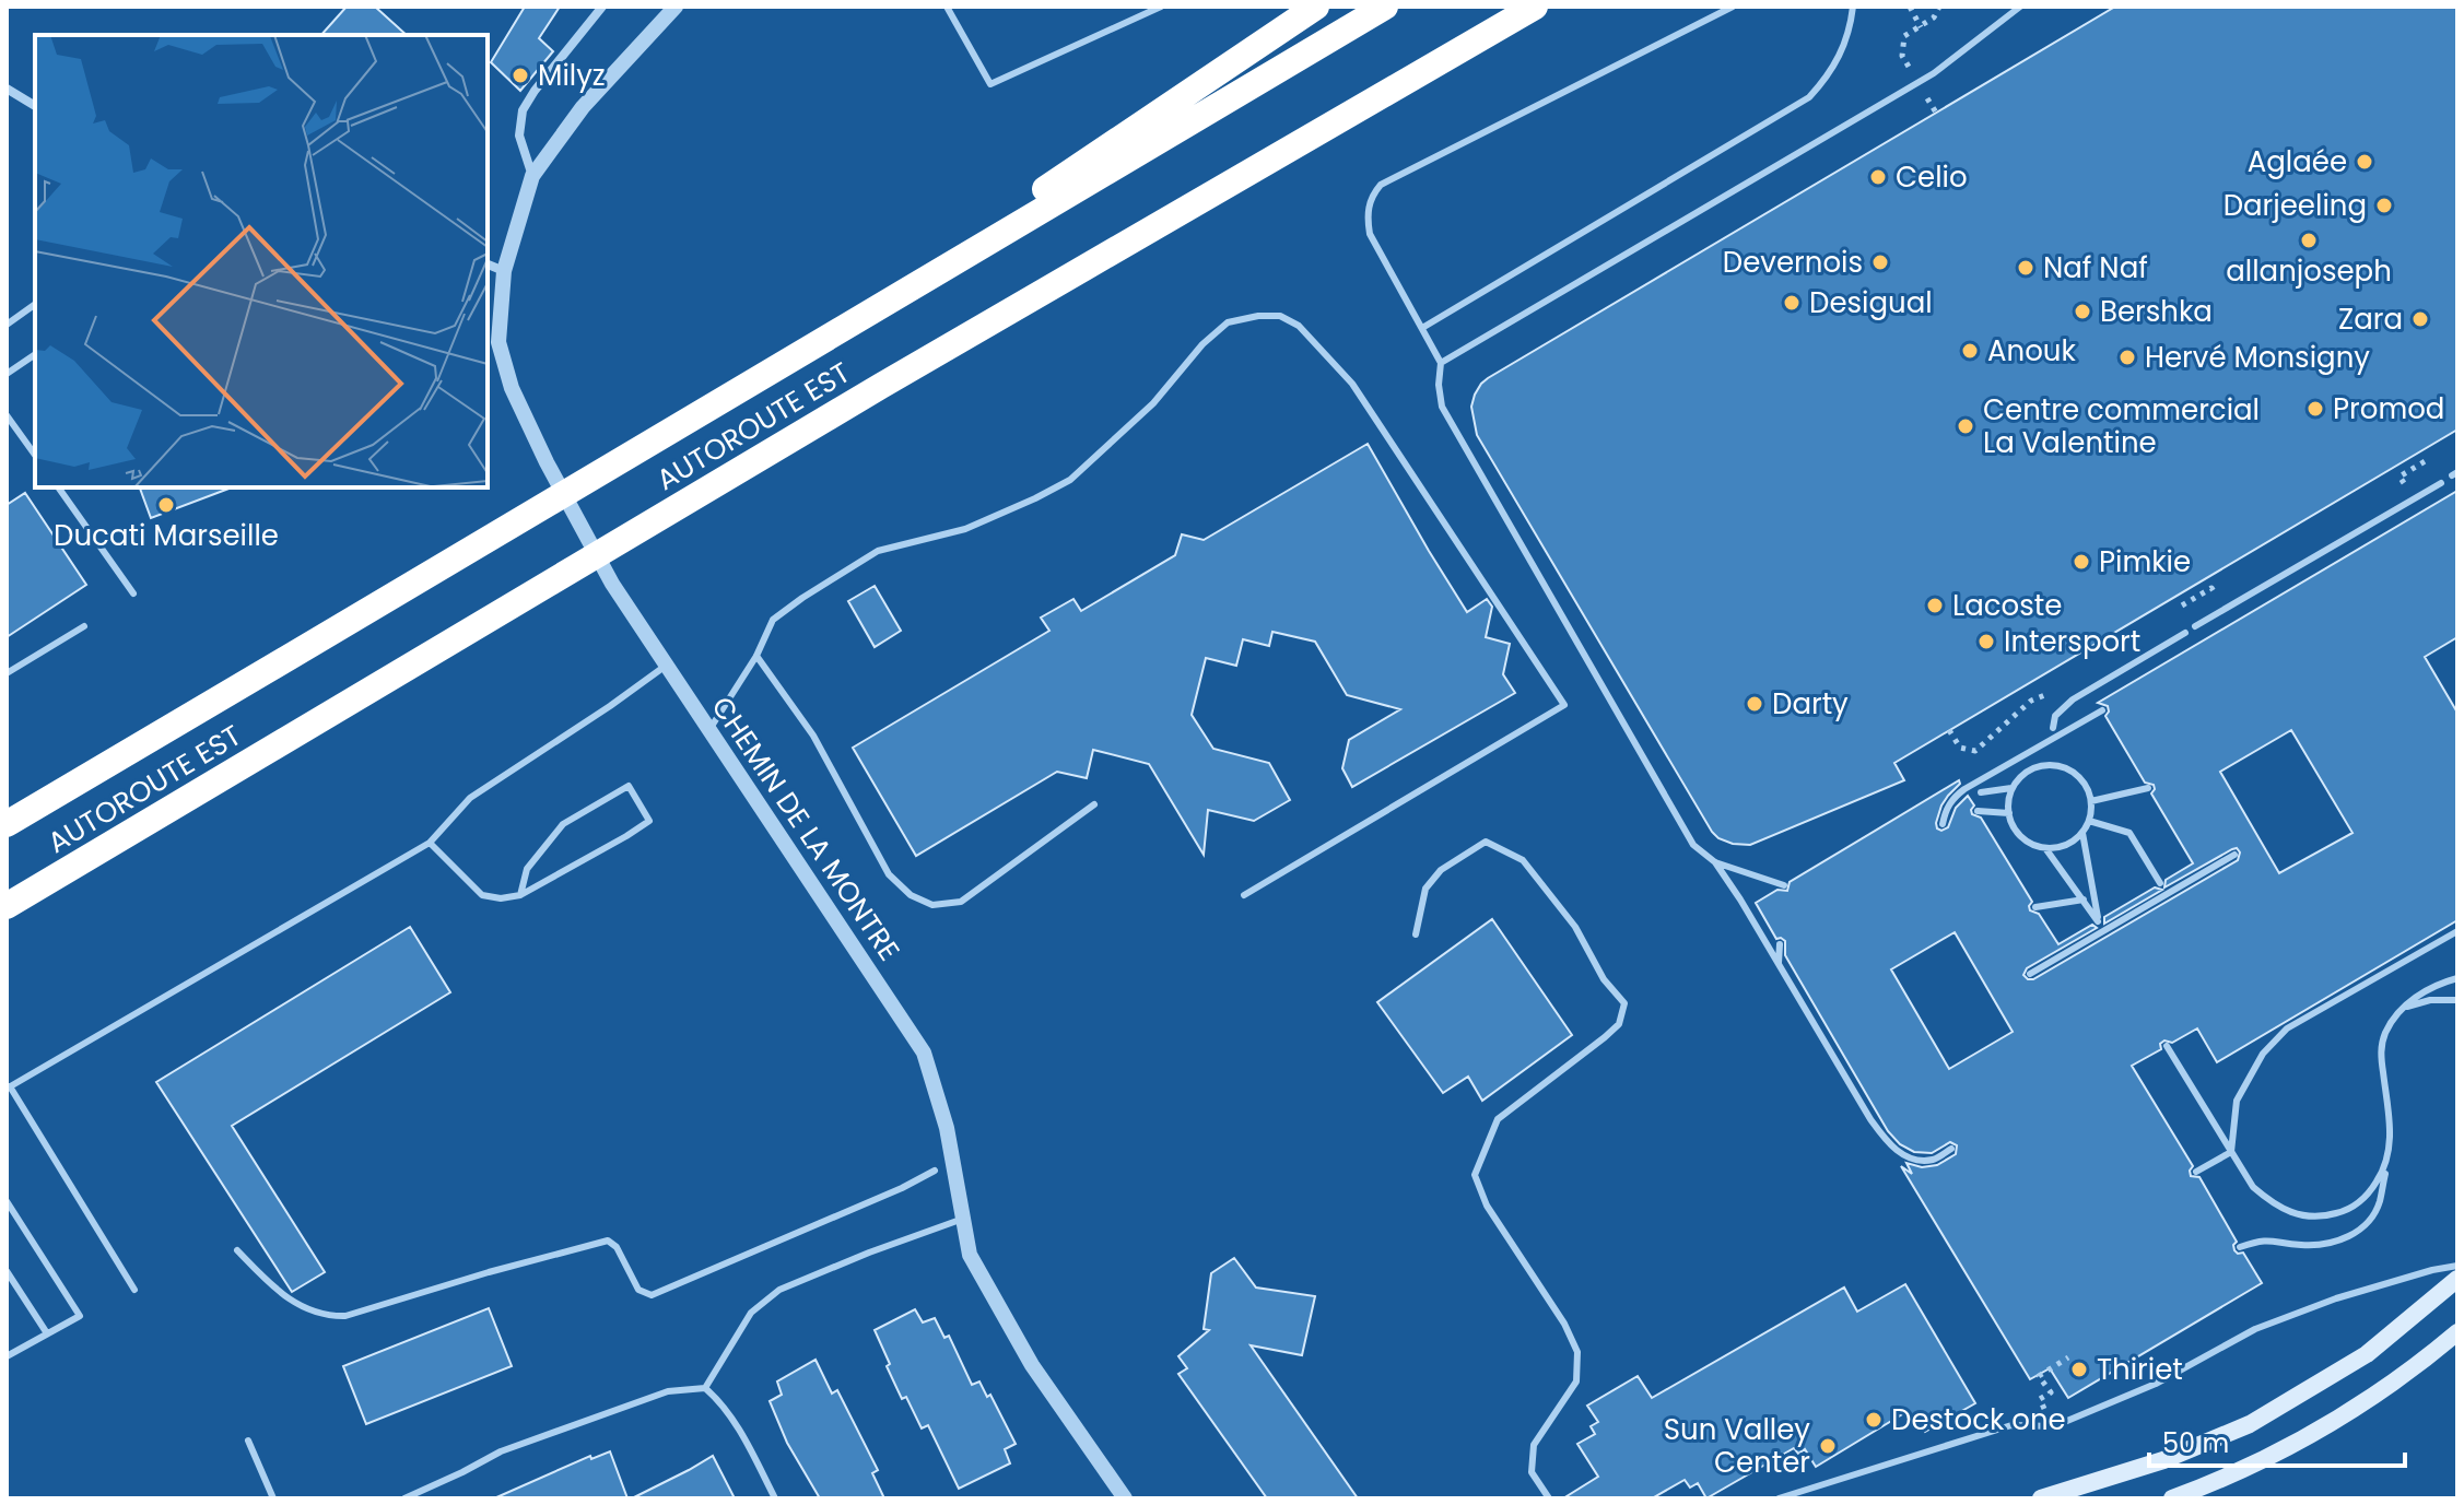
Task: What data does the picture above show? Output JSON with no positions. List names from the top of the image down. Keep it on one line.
{"streets":{"highway":["AUTOROUTE EST"],"street":["CHEMIN DE LA MONTRE"]},"places":["Milyz","Aglaée","Celio","Darjeeling","allanjoseph","Devernois","Naf Naf","Desigual","Bershka","Zara","Anouk","Hervé Monsigny","Promod","Centre commercial La Valentine","Ducati Marseille","Pimkie","Lacoste","Intersport","Darty","Thiriet","Destock one","Sun Valley Center"],"scale_bar":"50 m"}
